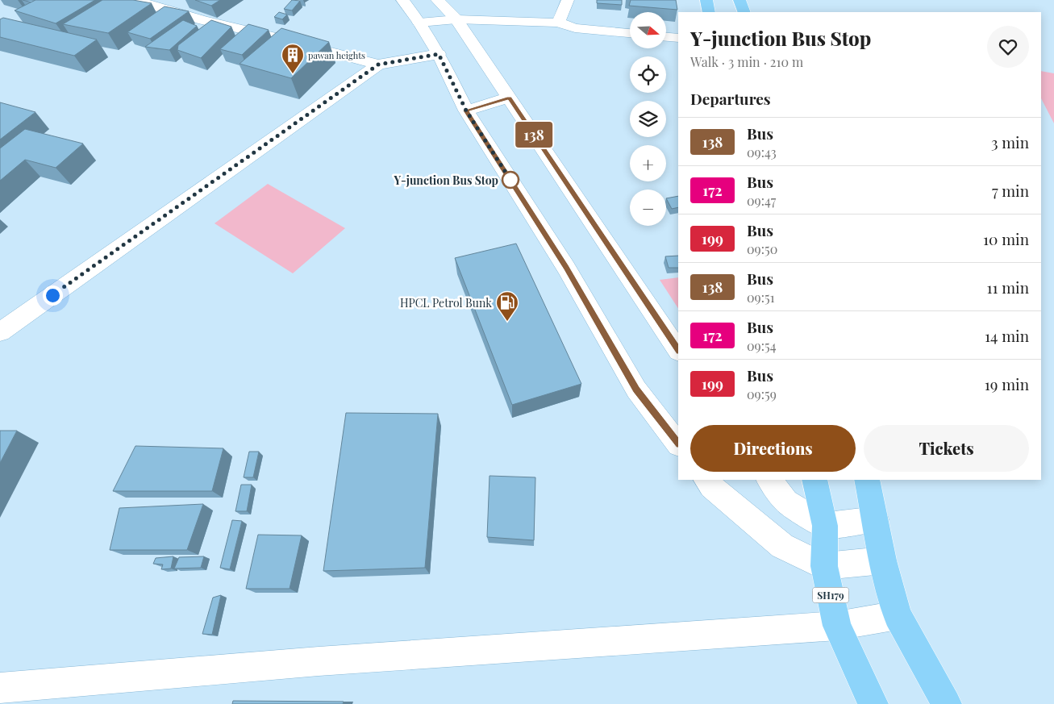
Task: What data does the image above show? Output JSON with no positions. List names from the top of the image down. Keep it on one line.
{"streets":{"main road":["SH179"]},"places":{"building":["pawan heights"],"other":["Y-junction Bus Stop"],"fuel station":["HPCL Petrol Bunk"]},"lines":["bus line 138"],"north":"right","page":{"on_map":"138","map_buttons":["+","−"],"heading":[["Y-junction Bus Stop","Walk · 3 min · 210 m"],"Departures"],"list":[{"mark":"138","name":"Bus","note":"09:43","value":"3 min"},{"mark":"172","name":"Bus","note":"09:47","value":"7 min"},{"mark":"199","name":"Bus","note":"09:50","value":"10 min"},{"mark":"138","name":"Bus","note":"09:51","value":"11 min"},{"mark":"172","name":"Bus","note":"09:54","value":"14 min"},{"mark":"199","name":"Bus","note":"09:59","value":"19 min"}],"buttons":["Directions","Tickets"]}}
